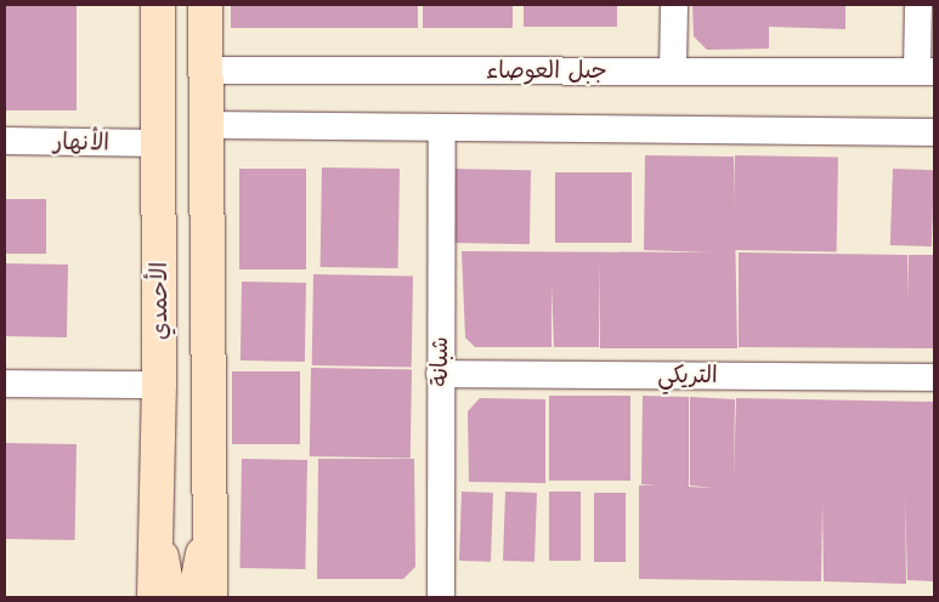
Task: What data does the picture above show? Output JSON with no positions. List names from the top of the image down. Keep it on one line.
{"streets":{"street":["جبل العوصاء","الأنهار","الأحمدي","شبانة","التريكي"]},"crossings":[["جبل العوصاء","الأحمدي"],["الأنهار","الأحمدي"],["شبانة","التريكي"]]}
